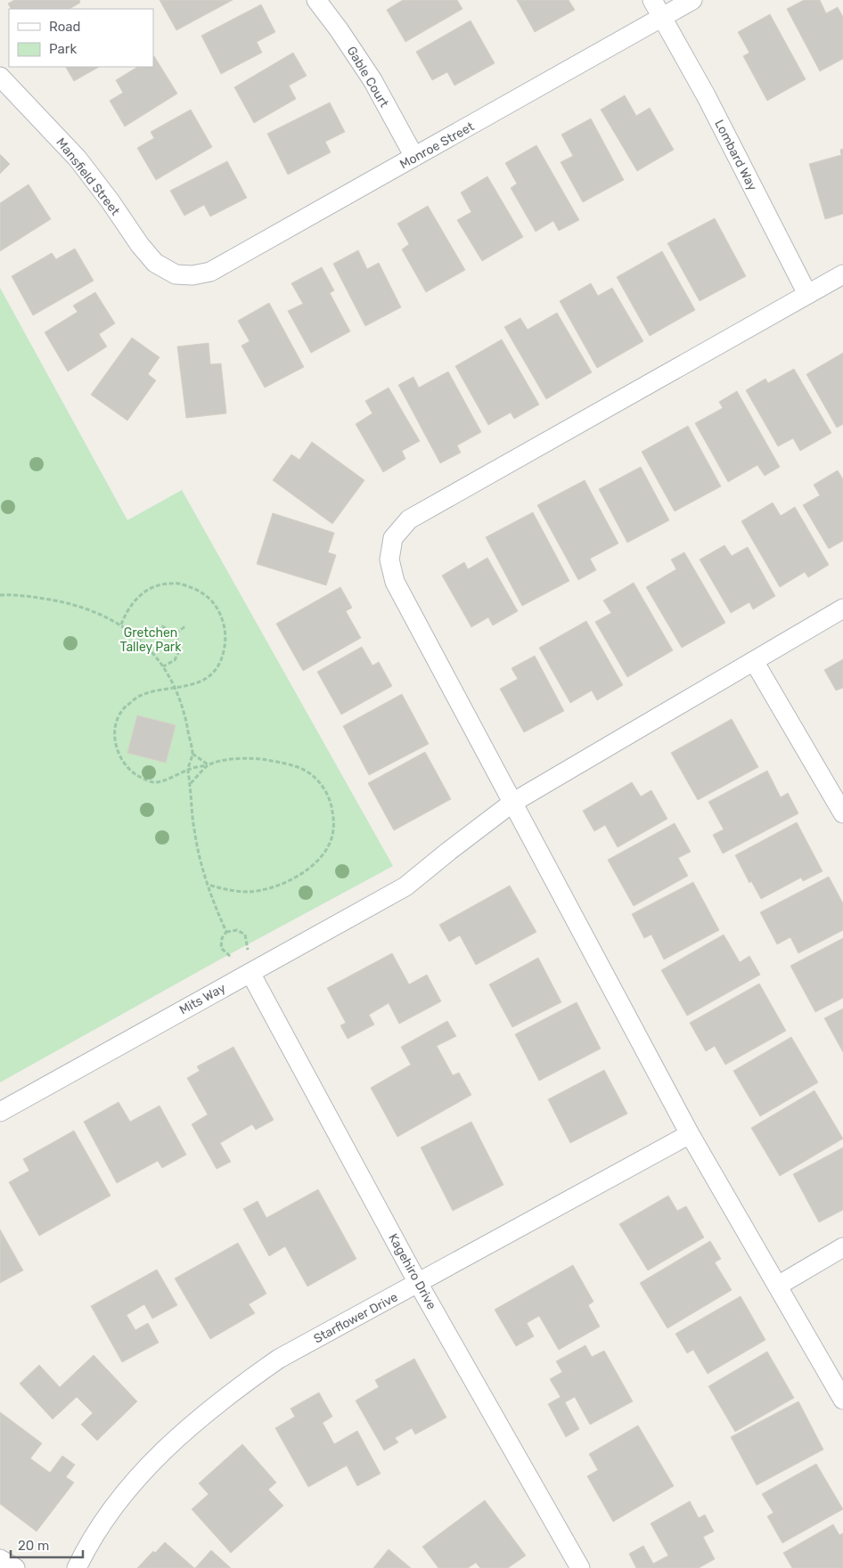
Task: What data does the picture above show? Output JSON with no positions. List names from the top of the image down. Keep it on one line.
{"streets":{"street":["Gable Court","Monroe Street","Lombard Way","Mansfield Street","Mits Way","Kagehiro Drive","Starflower Drive"]},"crossings":[["Gable Court","Monroe Street"],["Monroe Street","Lombard Way"],["Monroe Street","Mansfield Street"],["Mits Way","Kagehiro Drive"],["Kagehiro Drive","Starflower Drive"]],"parks":["Gretchen Talley Park"],"legend":["Road","Park"],"scale_bar":"20 m"}
